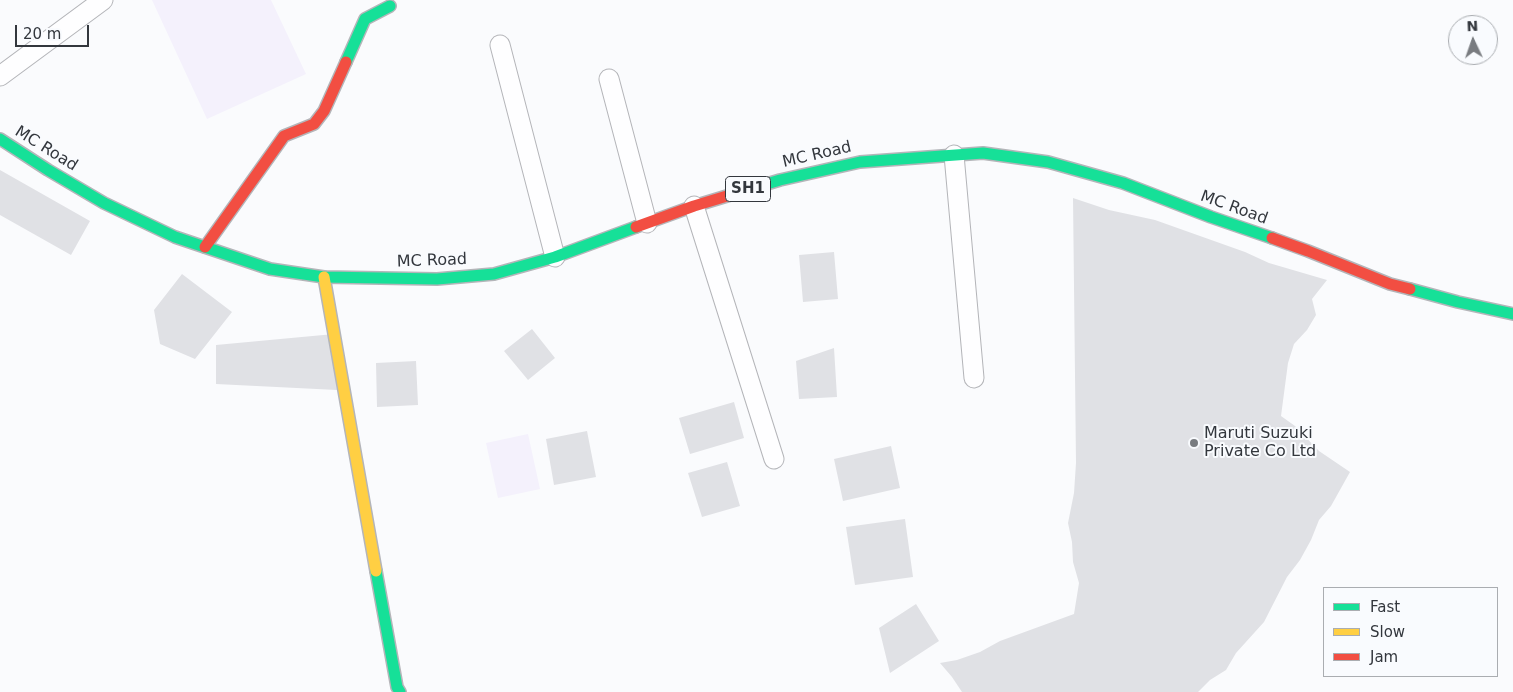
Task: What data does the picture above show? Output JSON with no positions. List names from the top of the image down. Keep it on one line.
{"streets":{"main road":["MC Road","SH1"]},"places":["Maruti Suzuki Private Co Ltd"],"legend":["Fast","Slow","Jam"],"scale_bar":"20 m","north":"top"}
